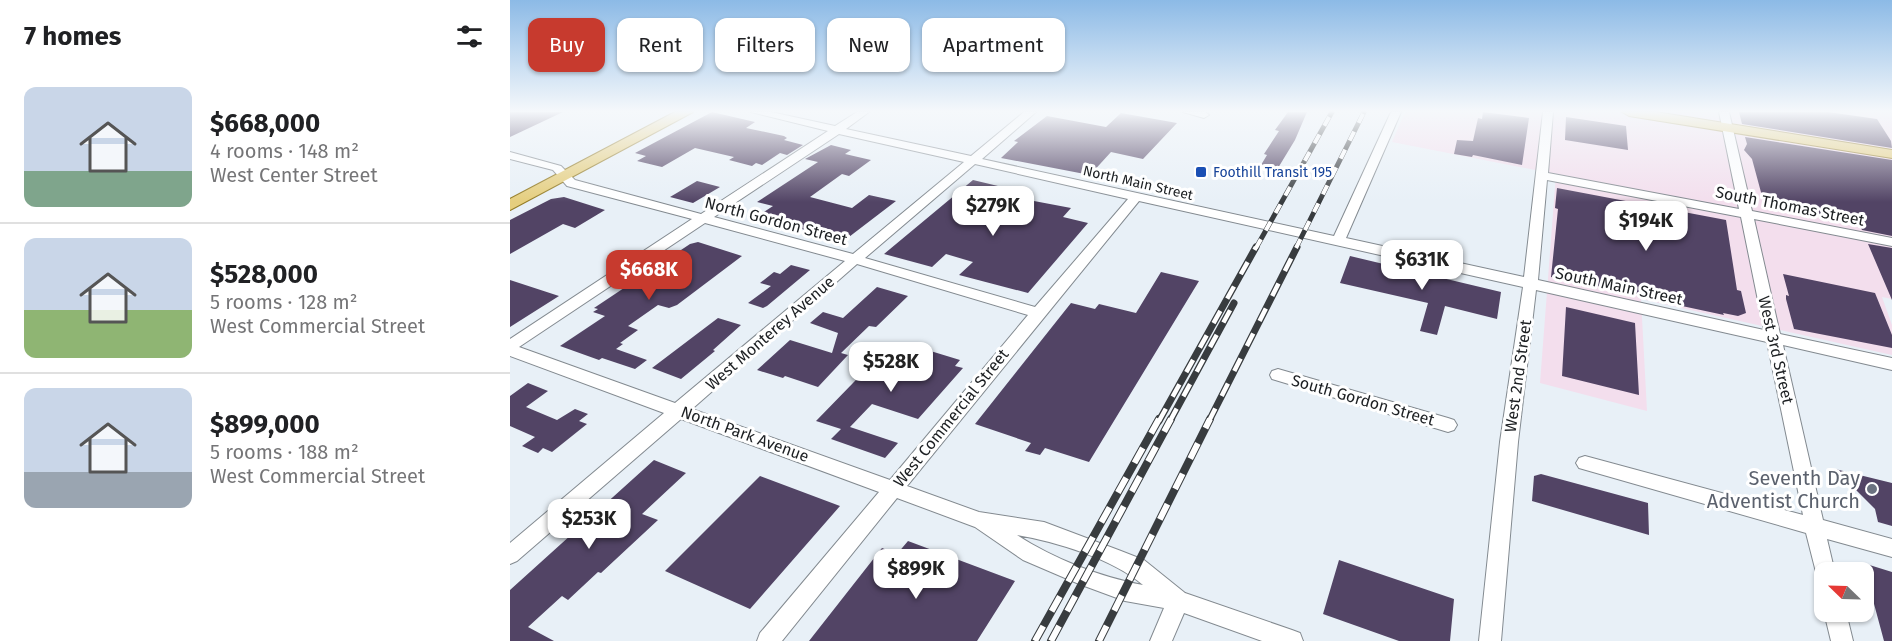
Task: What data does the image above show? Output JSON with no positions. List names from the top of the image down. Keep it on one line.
{"streets":{"street":["North Main Street","South Thomas Street","North Gordon Street","South Main Street","West Monterey Avenue","West 3rd Street","West 2nd Street","South Gordon Street","West Commercial Street","North Park Avenue"]},"crossings":[["North Main Street","South Main Street"],["North Main Street","West Monterey Avenue"],["North Main Street","West Commercial Street"],["South Thomas Street","West 3rd Street"],["South Thomas Street","West 2nd Street"],["North Gordon Street","West Monterey Avenue"],["North Gordon Street","West Commercial Street"],["South Main Street","West 3rd Street"],["South Main Street","West 2nd Street"],["West Monterey Avenue","North Park Avenue"],["West Commercial Street","North Park Avenue"]],"places":{"transit":["Foothill Transit 195"],"other":["Seventh Day Adventist Church"]},"north":"top left","page":{"heading":"7 homes","chip":["Buy","Rent","Filters","New","Apartment"],"list":[{"name":"$668,000","note":"4 rooms · 148 m² · West Center Street"},{"name":"$528,000","note":"5 rooms · 128 m² · West Commercial Street"},{"name":"$899,000","note":"5 rooms · 188 m² · West Commercial Street"}],"price":["$279K","$194K","$631K","$668K","$528K","$253K","$899K"]}}
